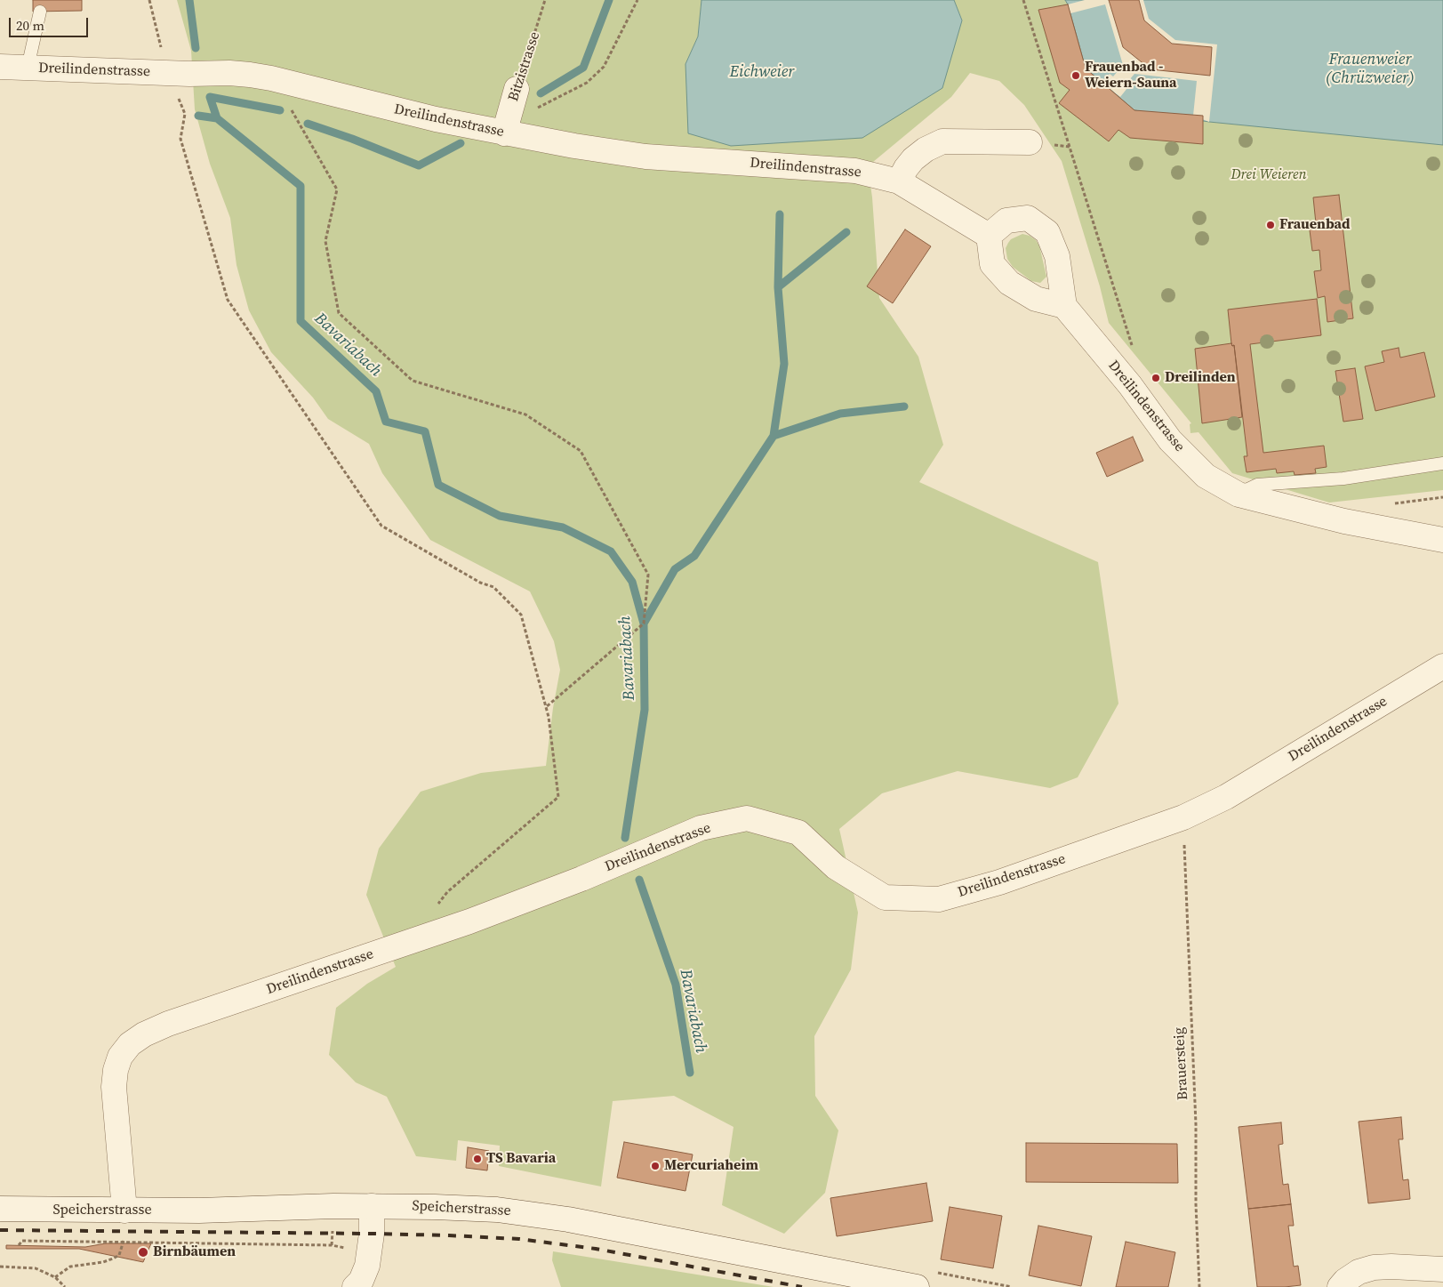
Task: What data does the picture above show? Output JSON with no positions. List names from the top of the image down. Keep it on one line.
{"streets":{"street":["Bitzistrasse","Dreilindenstrasse","Speicherstrasse"],"path":["Brauersteig"]},"crossings":[["Bitzistrasse","Dreilindenstrasse"],["Dreilindenstrasse","Speicherstrasse"]],"water":["Frauenweier (Chrüzweier)","Eichweier","Bavariabach"],"parks":["Drei Weieren"],"places":["Frauenbad - Weiern-Sauna","Frauenbad","Dreilinden","TS Bavaria","Mercuriaheim","Birnbäumen"],"scale_bar":"20 m"}
